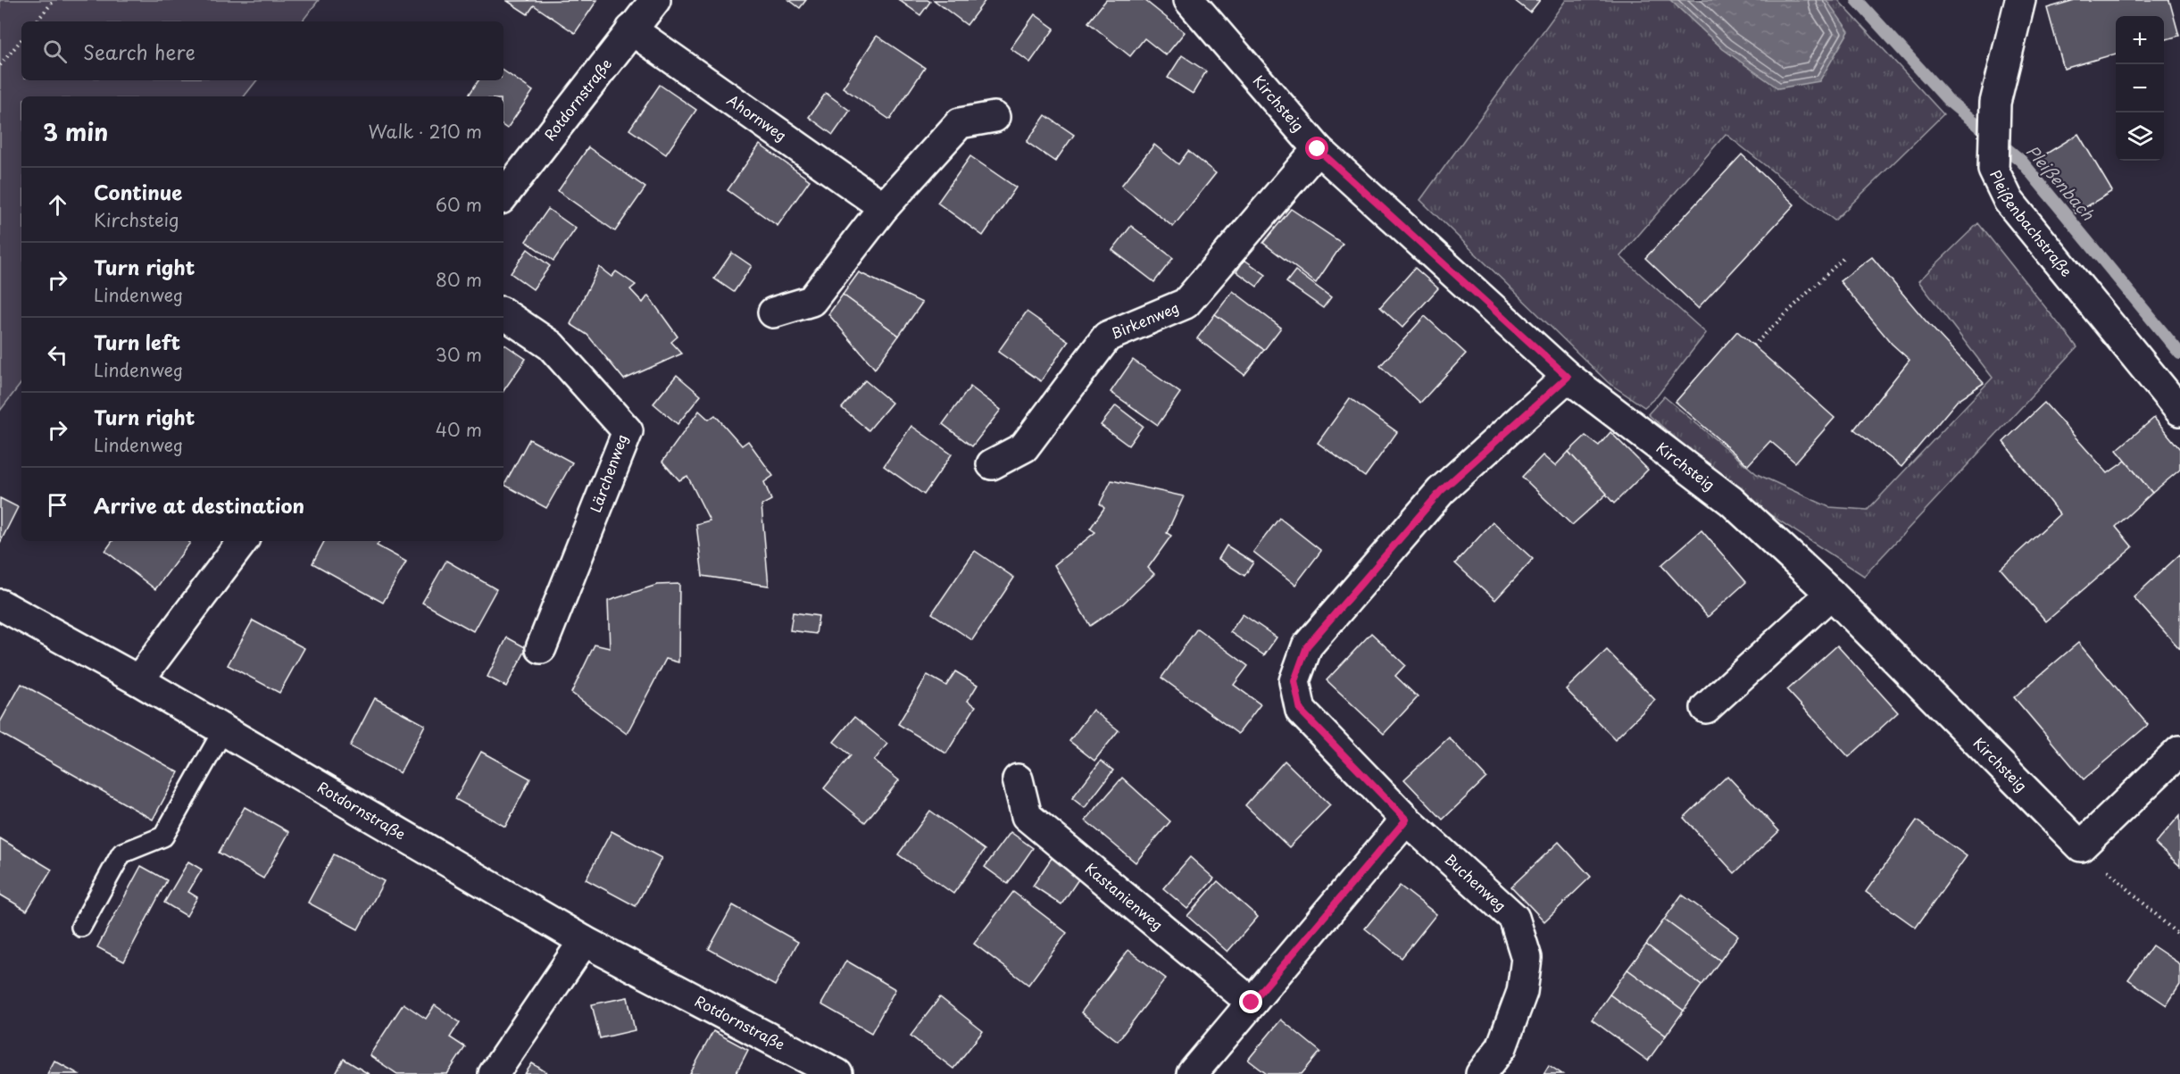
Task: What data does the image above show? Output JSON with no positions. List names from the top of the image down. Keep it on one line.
{"streets":{"street":["Rotdornstraße","Kirchsteig","Ahornweg","Pleißenbachstraße","Birkenweg","Lärchenweg","Buchenweg","Kastanienweg"]},"crossings":[["Rotdornstraße","Ahornweg"],["Kirchsteig","Birkenweg"],["Kirchsteig","Buchenweg"]],"water":["Pleißenbach"],"page":{"map_buttons":["+","−"],"search":"Search here","heading":["3 min","Walk · 210 m"],"list":[["Continue","Kirchsteig","60 m"],["Turn right","Lindenweg","80 m"],["Turn left","Lindenweg","30 m"],["Turn right","Lindenweg","40 m"],"Arrive at destination"]}}
